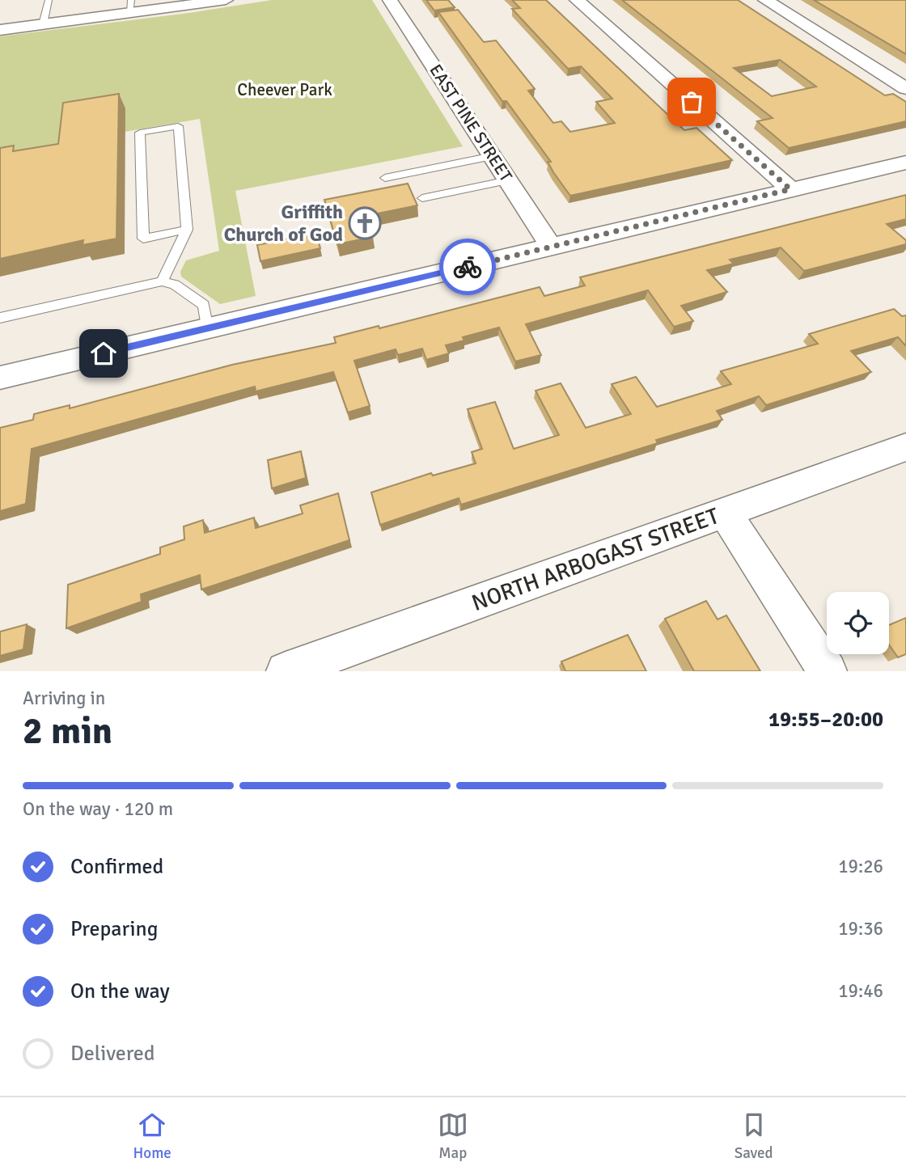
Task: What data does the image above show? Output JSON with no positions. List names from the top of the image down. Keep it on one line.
{"streets":{"street":["EAST PINE STREET","NORTH ARBOGAST STREET"]},"parks":["Cheever Park"],"places":{"church":["Griffith Church of God"]},"page":{"heading":["2 min","Arriving in","19:55–20:00"],"bar":"On the way · 120 m","list":[["Confirmed","19:26"],["Preparing","19:36"],["On the way","19:46"],"Delivered"],"tabs":["Home","Map","Saved"]}}
